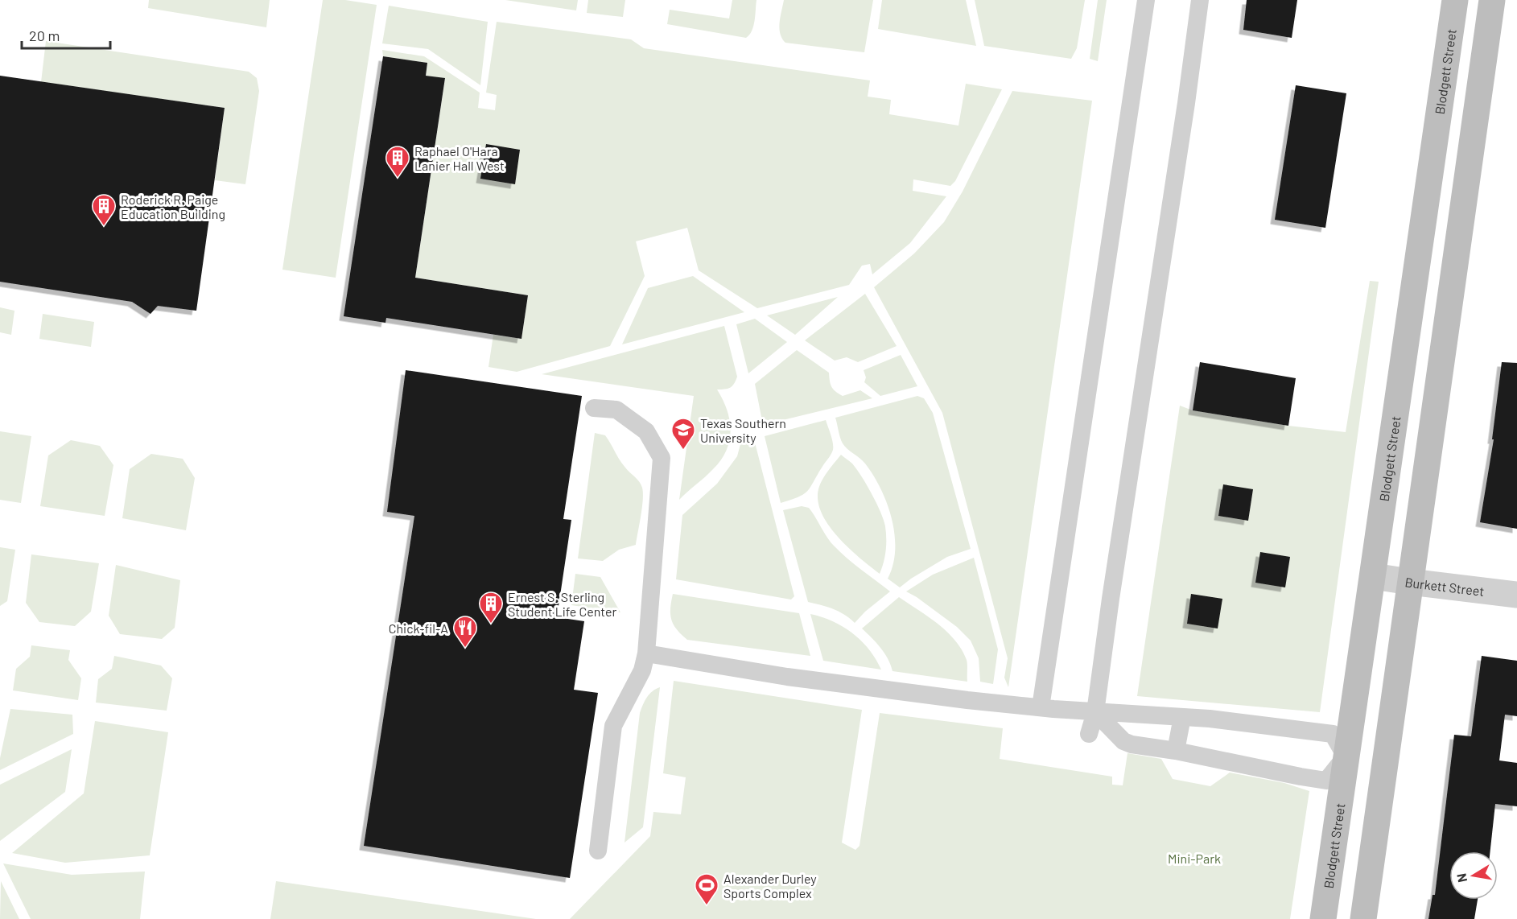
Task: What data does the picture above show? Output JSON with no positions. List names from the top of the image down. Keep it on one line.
{"streets":{"main road":["Blodgett Street"],"street":["Burkett Street"]},"crossings":[["Blodgett Street","Burkett Street"]],"parks":["Mini-Park"],"places":{"building":["Raphael O'Hara Lanier Hall West","Roderick R. Paige Education Building","Ernest S. Sterling Student Life Center"],"school or university":["Texas Southern University"],"restaurant":["Chick-fil-A"],"sports":["Alexander Durley Sports Complex"]},"scale_bar":"20 m","north":"left"}
